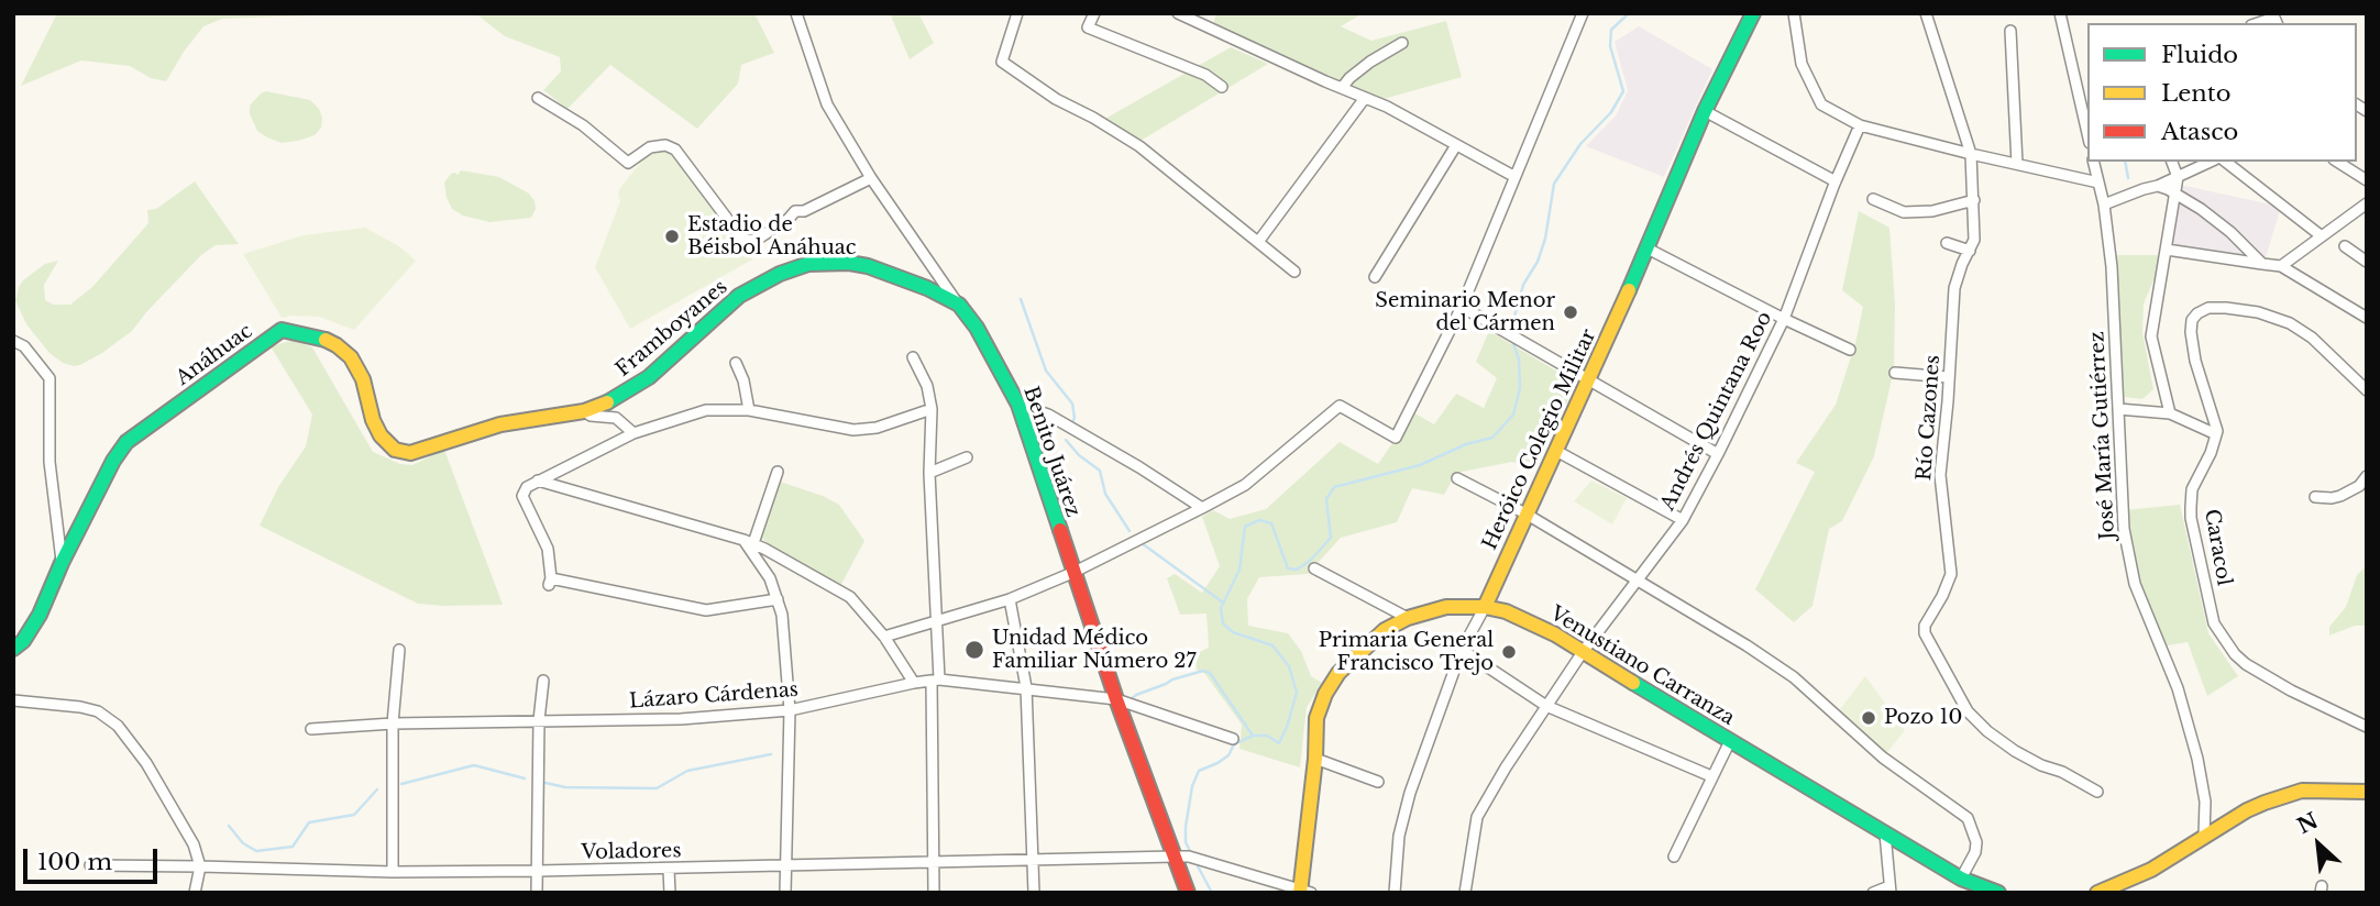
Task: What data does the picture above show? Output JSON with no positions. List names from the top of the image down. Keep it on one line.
{"streets":{"street":["Framboyanes","Anáhuac","Andrés Quintana Roo","Río Cazones","José María Gutiérrez","Heróico Colegio Militar","Benito Juárez","Caracol","Venustiano Carranza","Lázaro Cárdenas","Voladores"]},"crossings":[["Framboyanes","Anáhuac"],["Framboyanes","Benito Juárez"],["Andrés Quintana Roo","Venustiano Carranza"],["Heróico Colegio Militar","Venustiano Carranza"],["Benito Juárez","Lázaro Cárdenas"],["Benito Juárez","Voladores"],["Venustiano Carranza","Voladores"]],"places":["Estadio de Béisbol Anáhuac","Seminario Menor del Cármen","Unidad Médico Familiar Número 27","Primaria General Francisco Trejo","Pozo 10"],"legend":["Fluido","Lento","Atasco"],"scale_bar":"100 m","north":"top left"}
